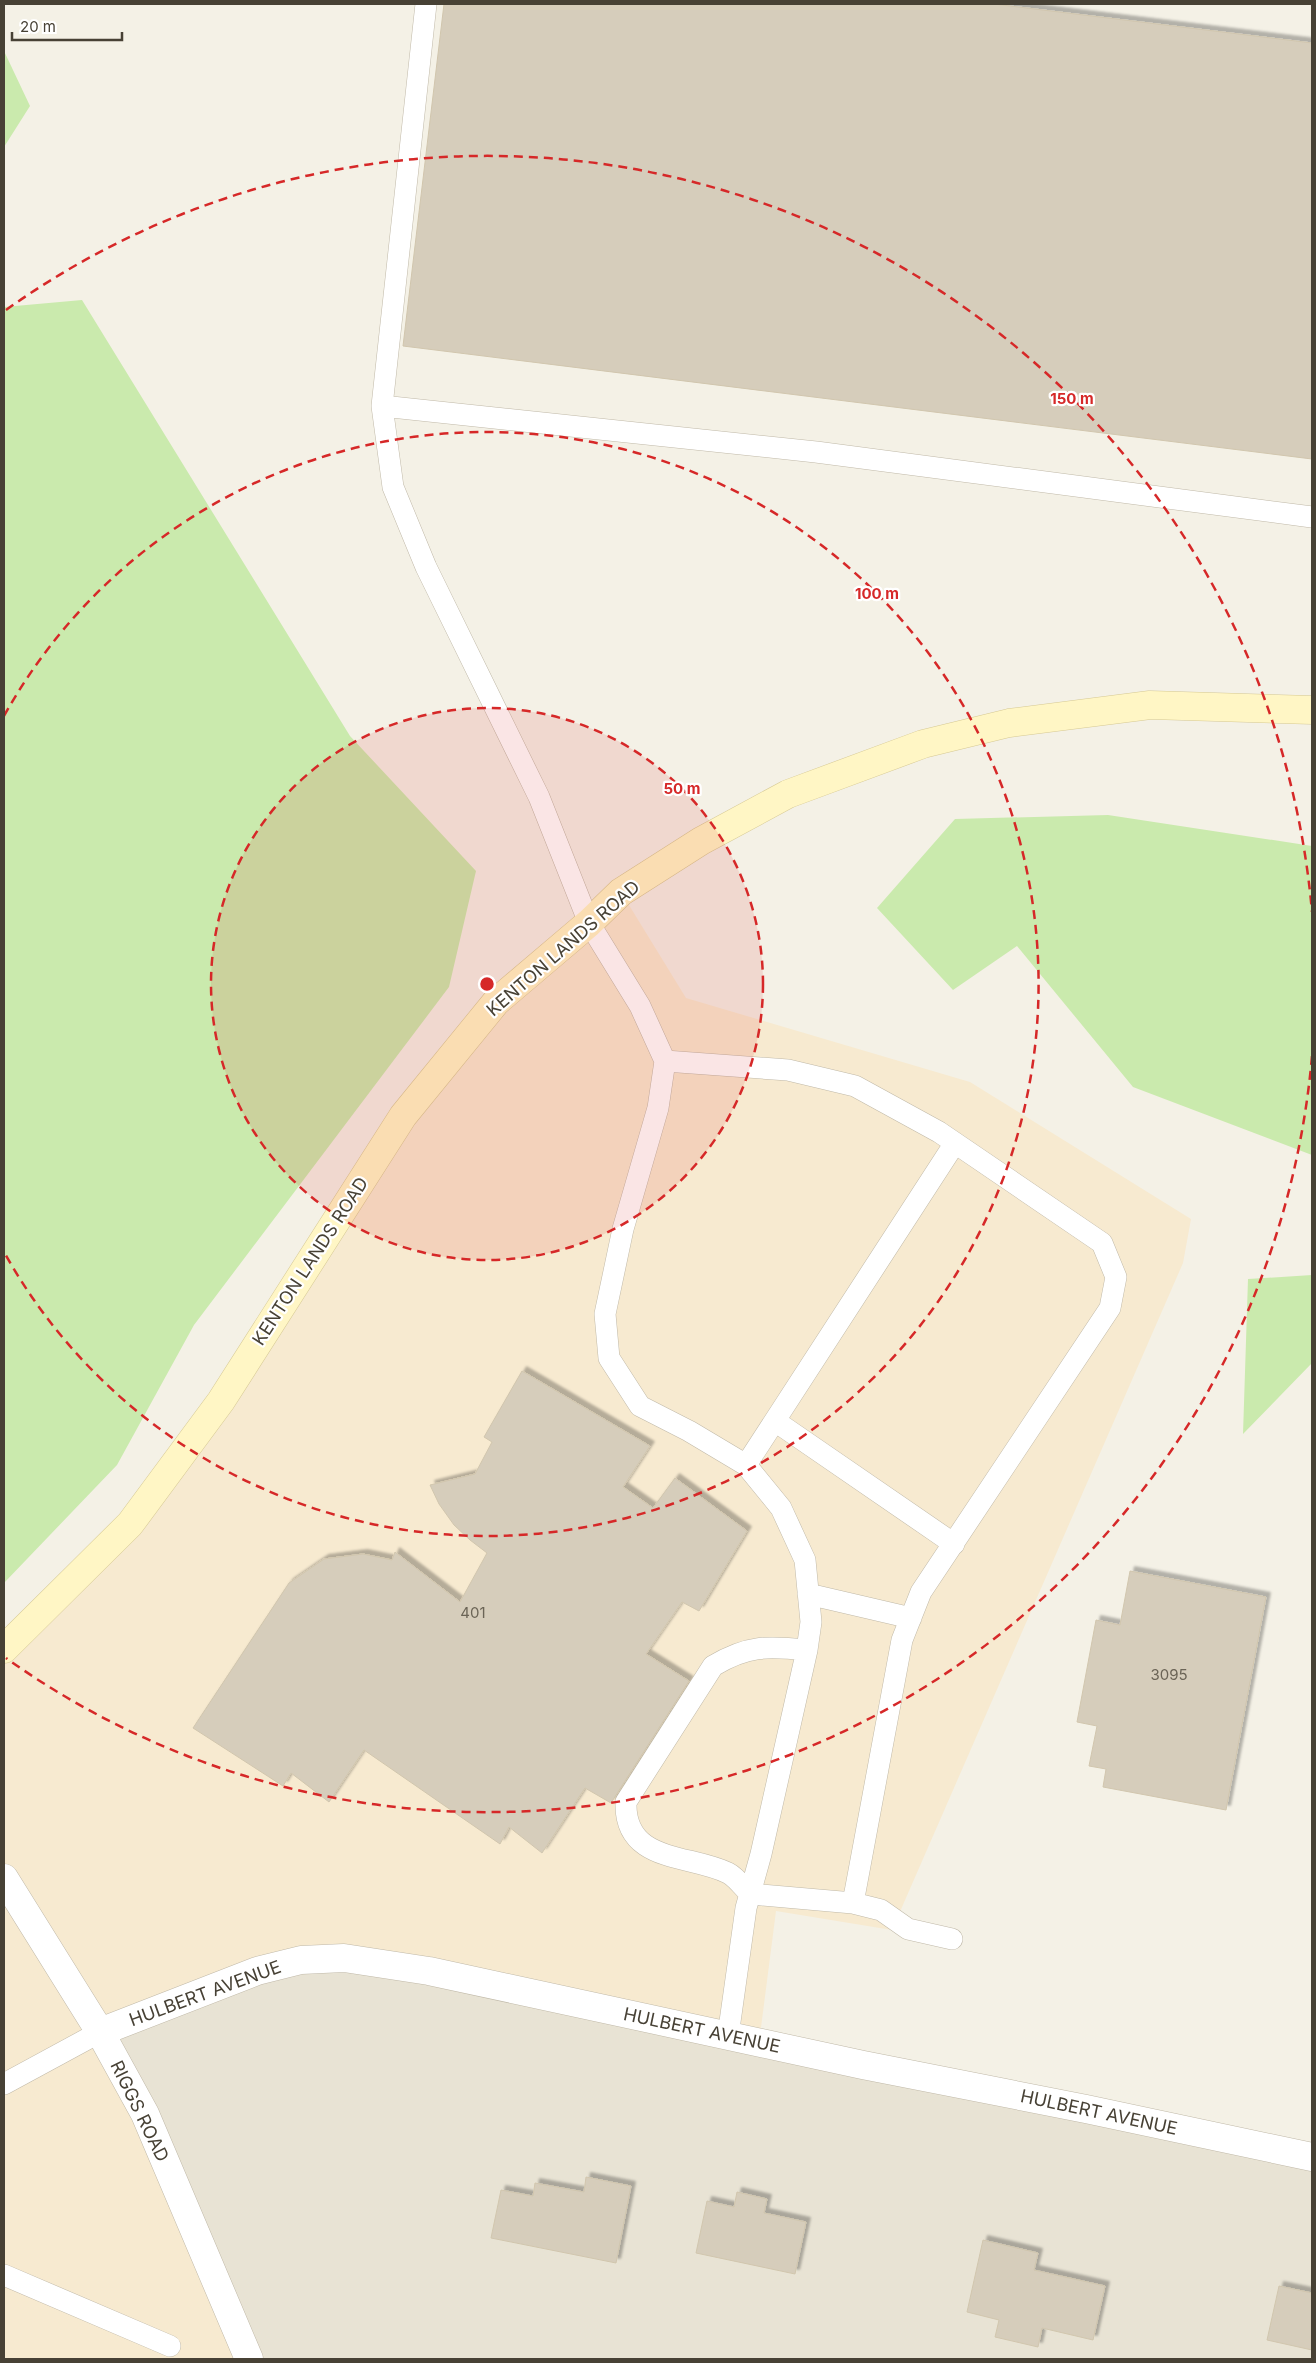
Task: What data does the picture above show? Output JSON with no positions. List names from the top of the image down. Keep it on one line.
{"streets":{"main road":["KENTON LANDS ROAD"],"street":["HULBERT AVENUE","RIGGS ROAD"]},"crossings":[["HULBERT AVENUE","RIGGS ROAD"]],"house_numbers":["401","3095"],"scale_bar":"20 m","rings":["150 m","100 m","50 m"]}
